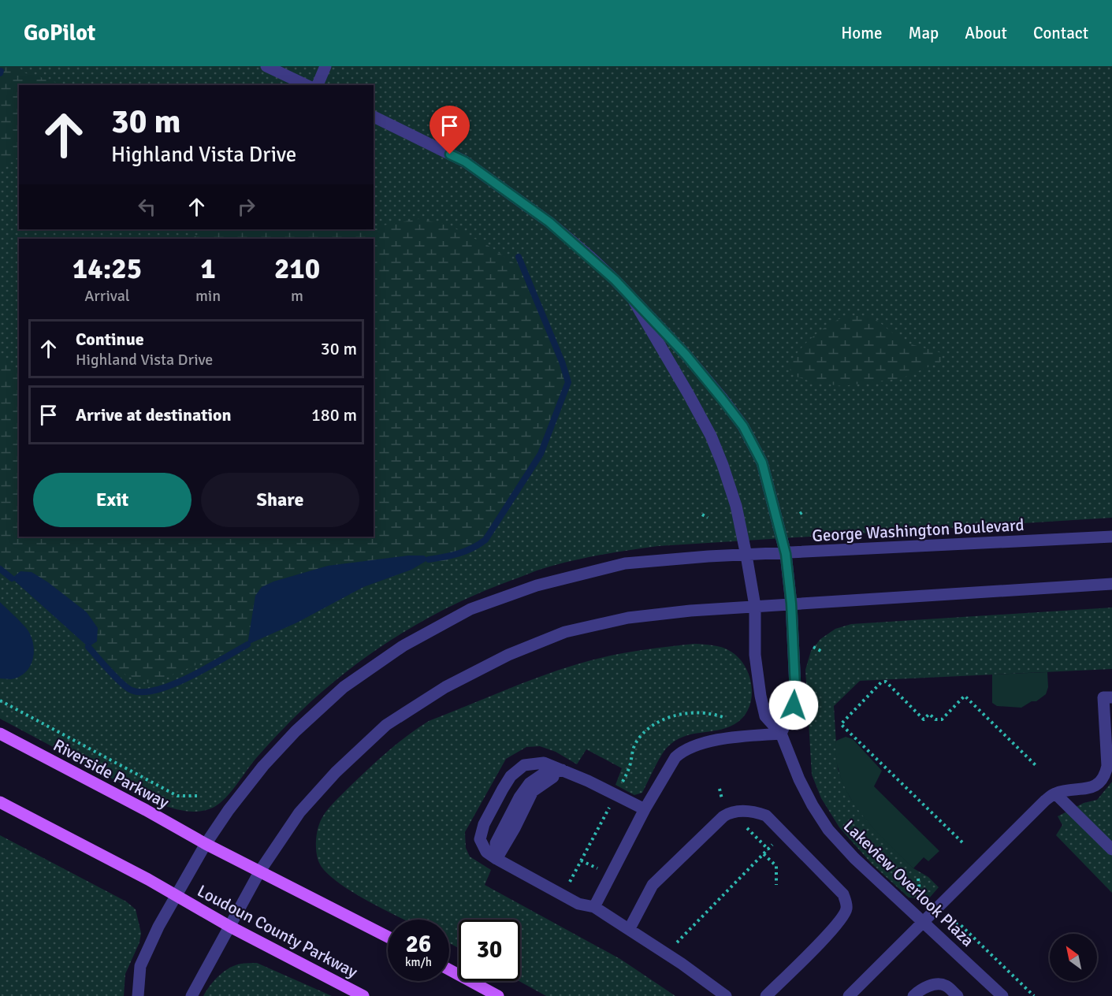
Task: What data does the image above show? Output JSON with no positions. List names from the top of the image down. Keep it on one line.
{"streets":{"main road":["Riverside Parkway","Loudoun County Parkway"],"street":["George Washington Boulevard","Lakeview Overlook Plaza"]},"crossings":[["George Washington Boulevard","Riverside Parkway"],["George Washington Boulevard","Lakeview Overlook Plaza"],["George Washington Boulevard","Loudoun County Parkway"]],"north":"top left","page":{"header":"GoPilot","nav":["Home","Map","About","Contact"],"turn":["30 m","Highland Vista Drive"],"eta":["14:25","Arrival","1","min","210","m"],"list":[{"name":"Continue","note":"Highland Vista Drive","value":"30 m"},{"name":"Arrive at destination","value":"180 m"}],"buttons":["Exit","Share"],"speed":"26 km/h","limit":"30"}}
